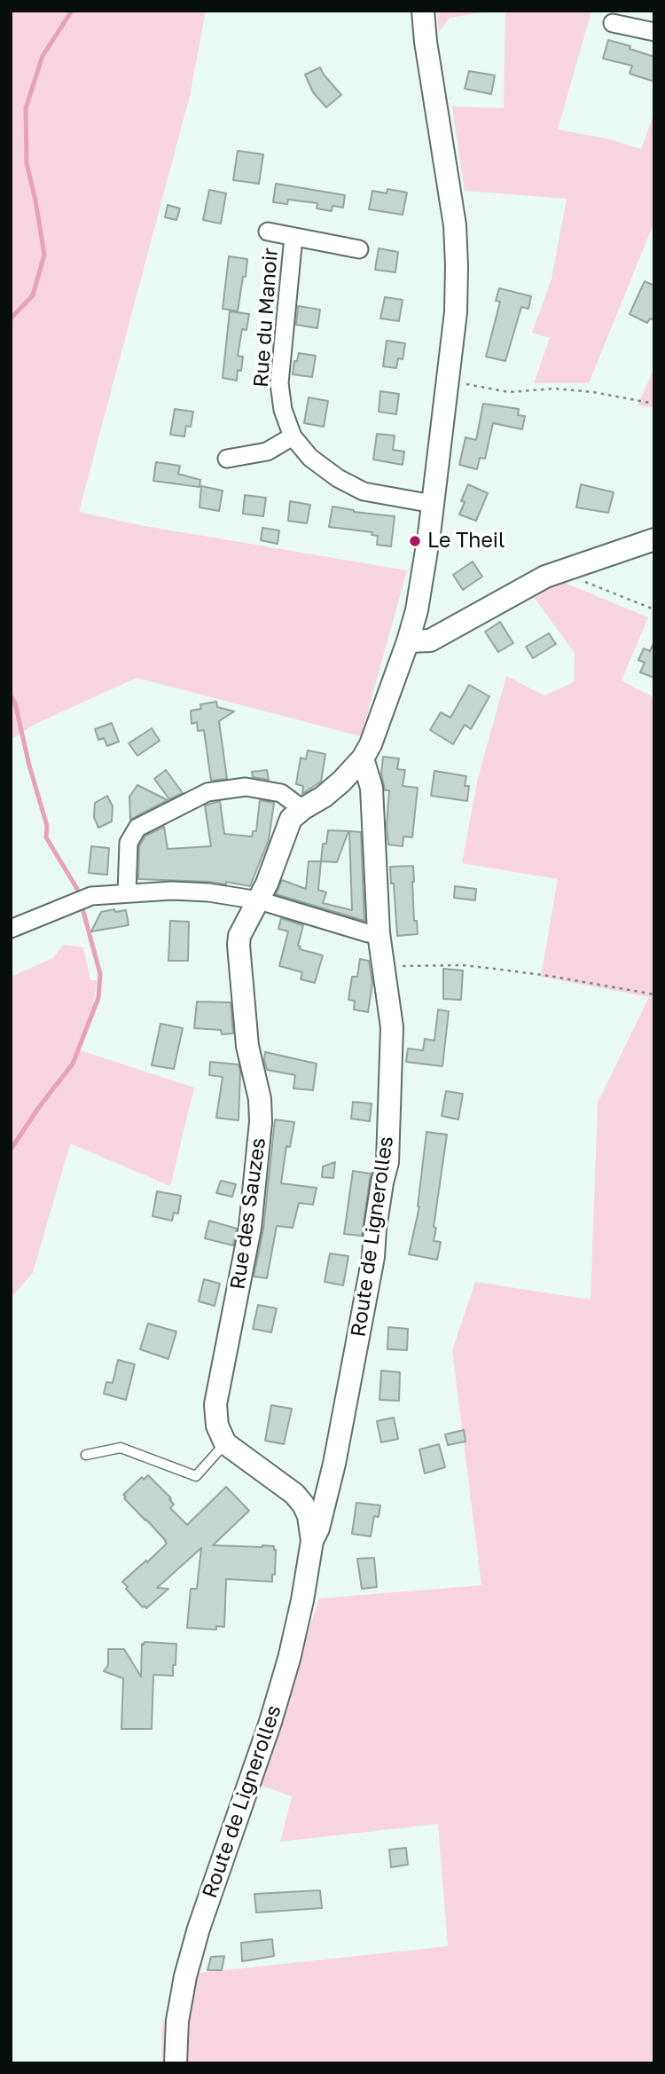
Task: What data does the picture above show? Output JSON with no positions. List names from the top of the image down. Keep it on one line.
{"streets":{"street":["Rue du Manoir","Rue des Sauzes","Route de Lignerolles"]},"places":["Le Theil"]}
